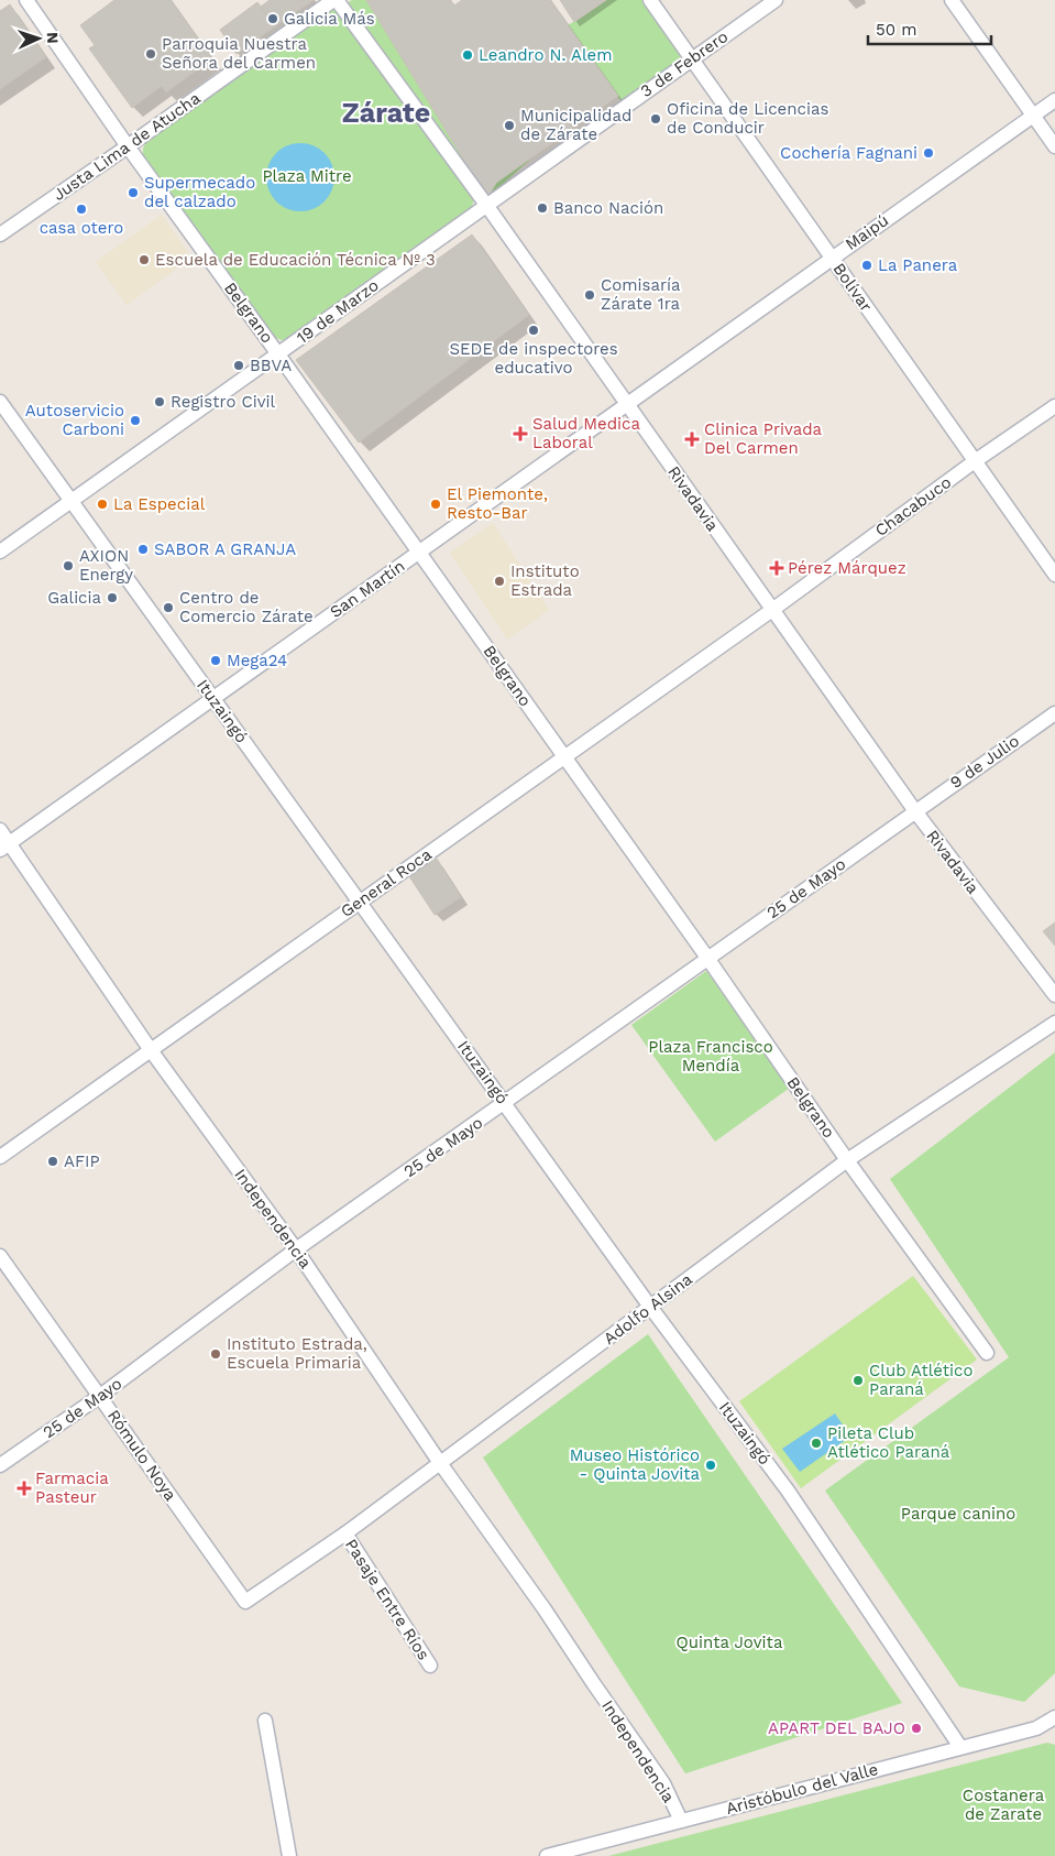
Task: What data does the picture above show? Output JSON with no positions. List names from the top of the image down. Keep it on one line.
{"streets":{"street":["3 de Febrero","Justa Lima de Atucha","Maipú","Bolívar","19 de Marzo","Belgrano","Rivadavia","Chacabuco","San Martín","Ituzaingó","9 de Julio","General Roca","25 de Mayo","Independencia","Adolfo Alsina","Rómulo Noya","Pasaje Entre Ríos","Aristóbulo del Valle"]},"crossings":[["3 de Febrero","Bolívar"],["3 de Febrero","19 de Marzo"],["3 de Febrero","Rivadavia"],["Justa Lima de Atucha","Belgrano"],["Justa Lima de Atucha","Rivadavia"],["Maipú","Bolívar"],["Maipú","Rivadavia"],["Maipú","San Martín"],["Bolívar","Chacabuco"],["19 de Marzo","Belgrano"],["19 de Marzo","Rivadavia"],["19 de Marzo","Ituzaingó"],["Belgrano","San Martín"],["Belgrano","General Roca"],["Belgrano","25 de Mayo"],["Belgrano","Adolfo Alsina"],["Rivadavia","Chacabuco"],["Rivadavia","San Martín"],["Rivadavia","9 de Julio"],["Rivadavia","General Roca"],["Rivadavia","25 de Mayo"],["Chacabuco","General Roca"],["San Martín","Ituzaingó"],["San Martín","Independencia"],["Ituzaingó","General Roca"],["Ituzaingó","25 de Mayo"],["Ituzaingó","Adolfo Alsina"],["Ituzaingó","Aristóbulo del Valle"],["9 de Julio","25 de Mayo"],["General Roca","Independencia"],["25 de Mayo","Independencia"],["25 de Mayo","Rómulo Noya"],["Independencia","Adolfo Alsina"],["Independencia","Aristóbulo del Valle"],["Adolfo Alsina","Rómulo Noya"],["Adolfo Alsina","Pasaje Entre Ríos"]],"districts":["Zárate"],"parks":["Plaza Mitre","Plaza Francisco Mendía","Parque canino","Quinta Jovita","Costanera de Zarate"],"places":{"other":["Galicia Más","Parroquia Nuestra Señora del Carmen","Leandro N. Alem","Oficina de Licencias de Conducir","Municipalidad de Zárate","Cochería Fagnani","Supermecado del calzado","Banco Nación","casa otero","Escuela de Educación Técnica Nº 3","La Panera","Comisaría Zárate 1ra","SEDE de inspectores educativo","BBVA","Registro Civil","Autoservicio Carboni","La Especial","El Piemonte, Resto-Bar","SABOR A GRANJA","AXION Energy","Instituto Estrada","Galicia","Centro de Comercio Zárate","Mega24","AFIP","Instituto Estrada, Escuela Primaria","Club Atlético Paraná","Pileta Club Atlético Paraná","Museo Histórico - Quinta Jovita","APART DEL BAJO"],"health":["Salud Medica Laboral","Clinica Privada Del Carmen","Pérez Márquez","Farmacia Pasteur"]},"scale_bar":"50 m","north":"right"}
